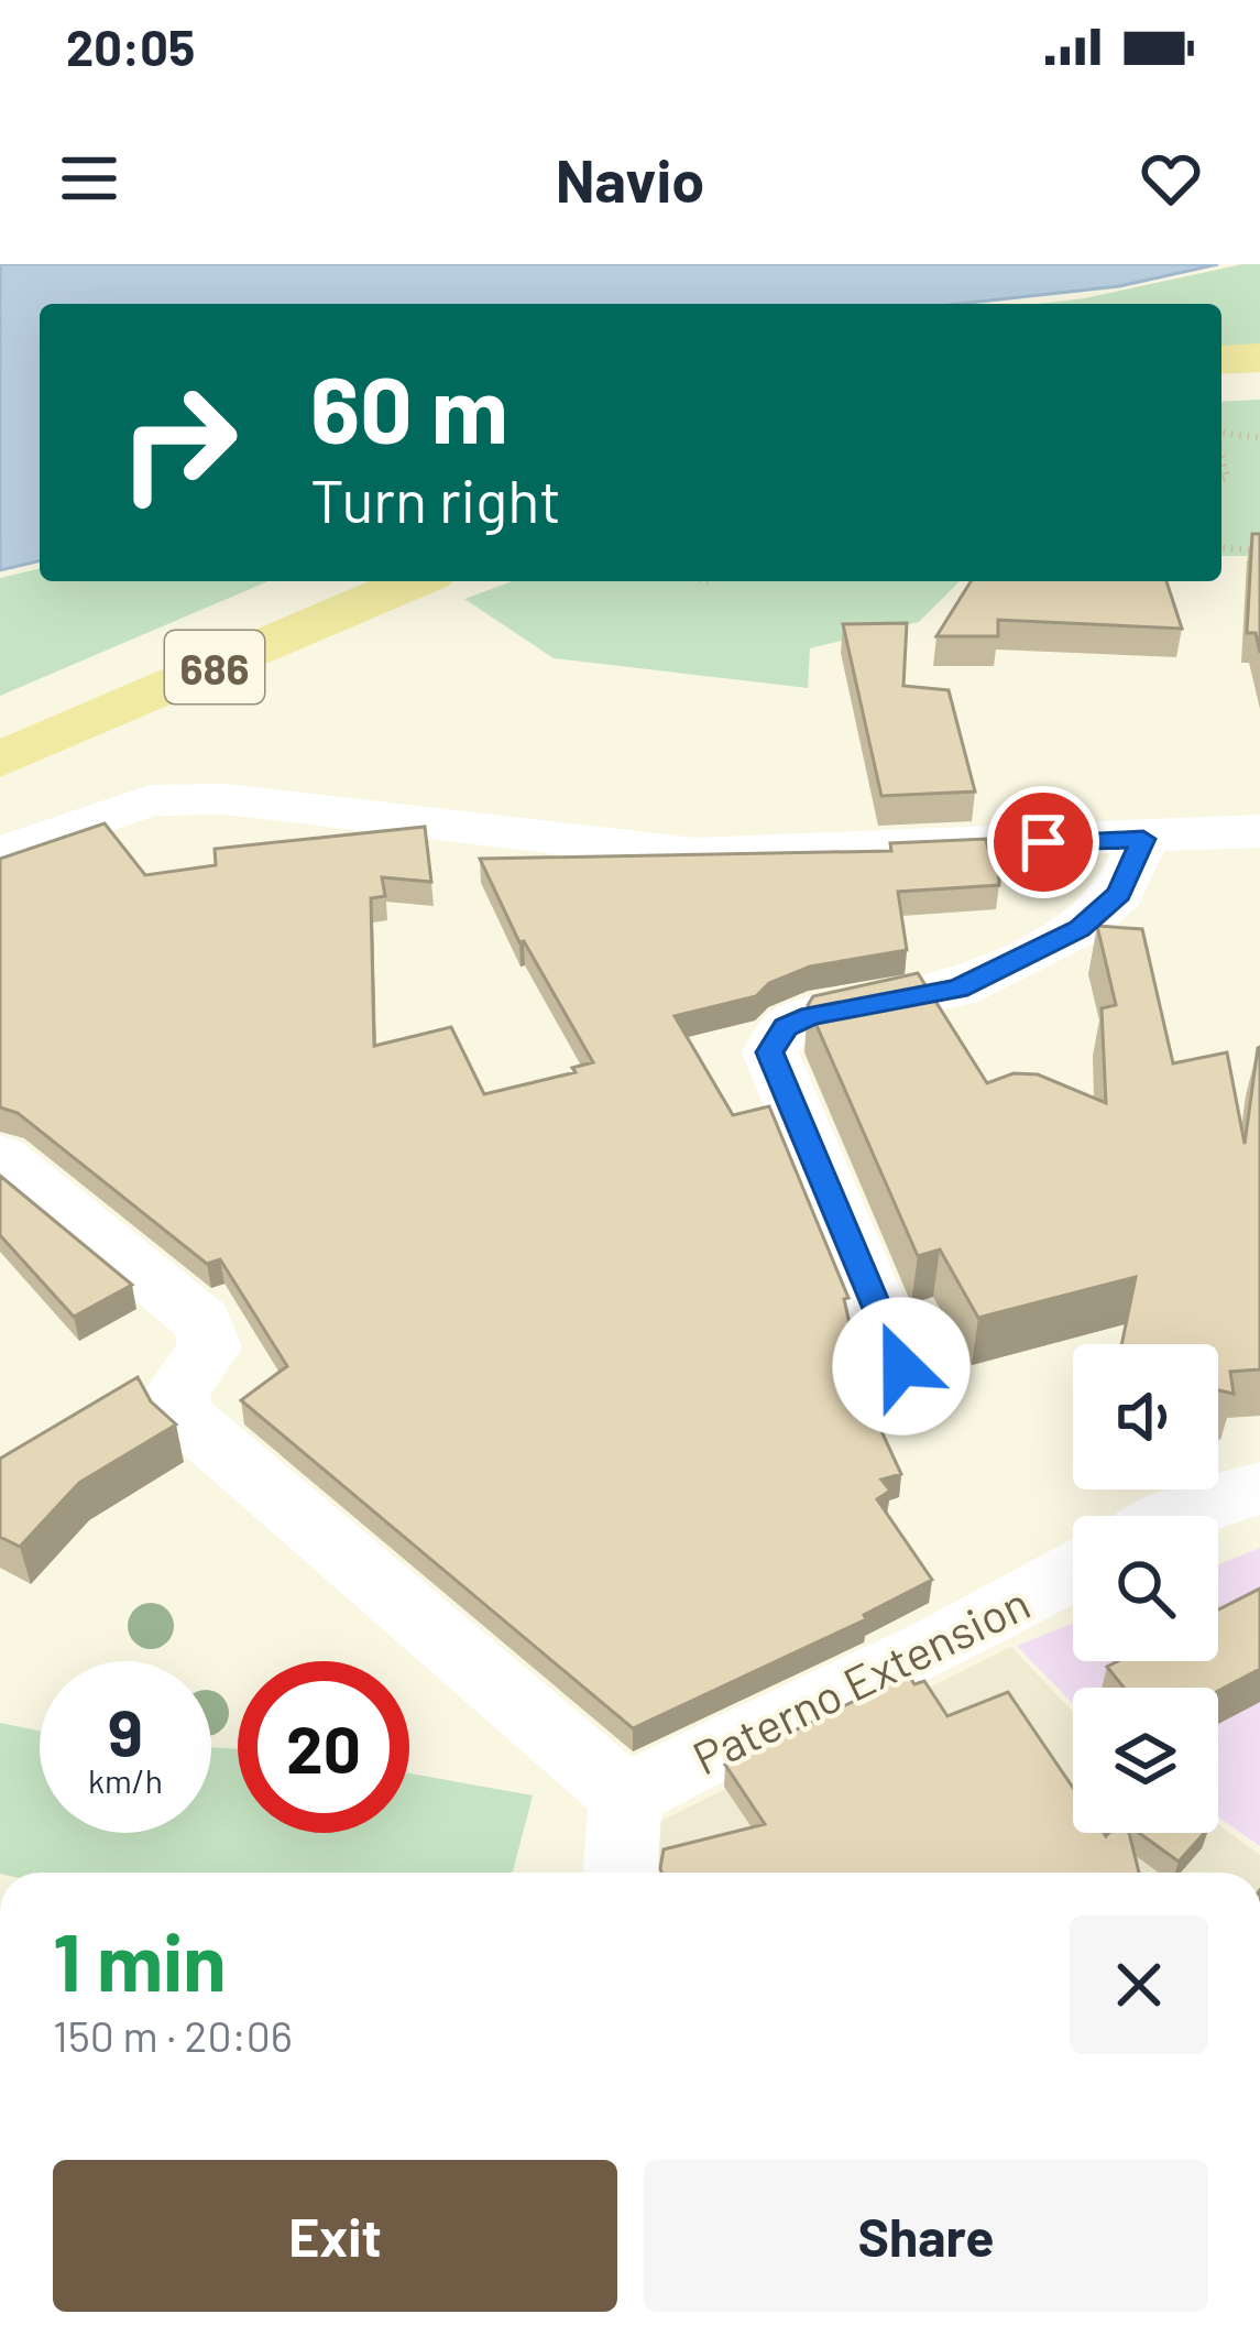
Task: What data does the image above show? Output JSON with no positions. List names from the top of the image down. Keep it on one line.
{"streets":{"main road":["686"],"street":["Paterno Extension"]},"page":{"status":"20:05","header":"Navio","turn":["60 m","Turn right"],"speed":"9 km/h","limit":"20","heading":["1 min","150 m · 20:06"],"buttons":["Exit","Share"]}}
